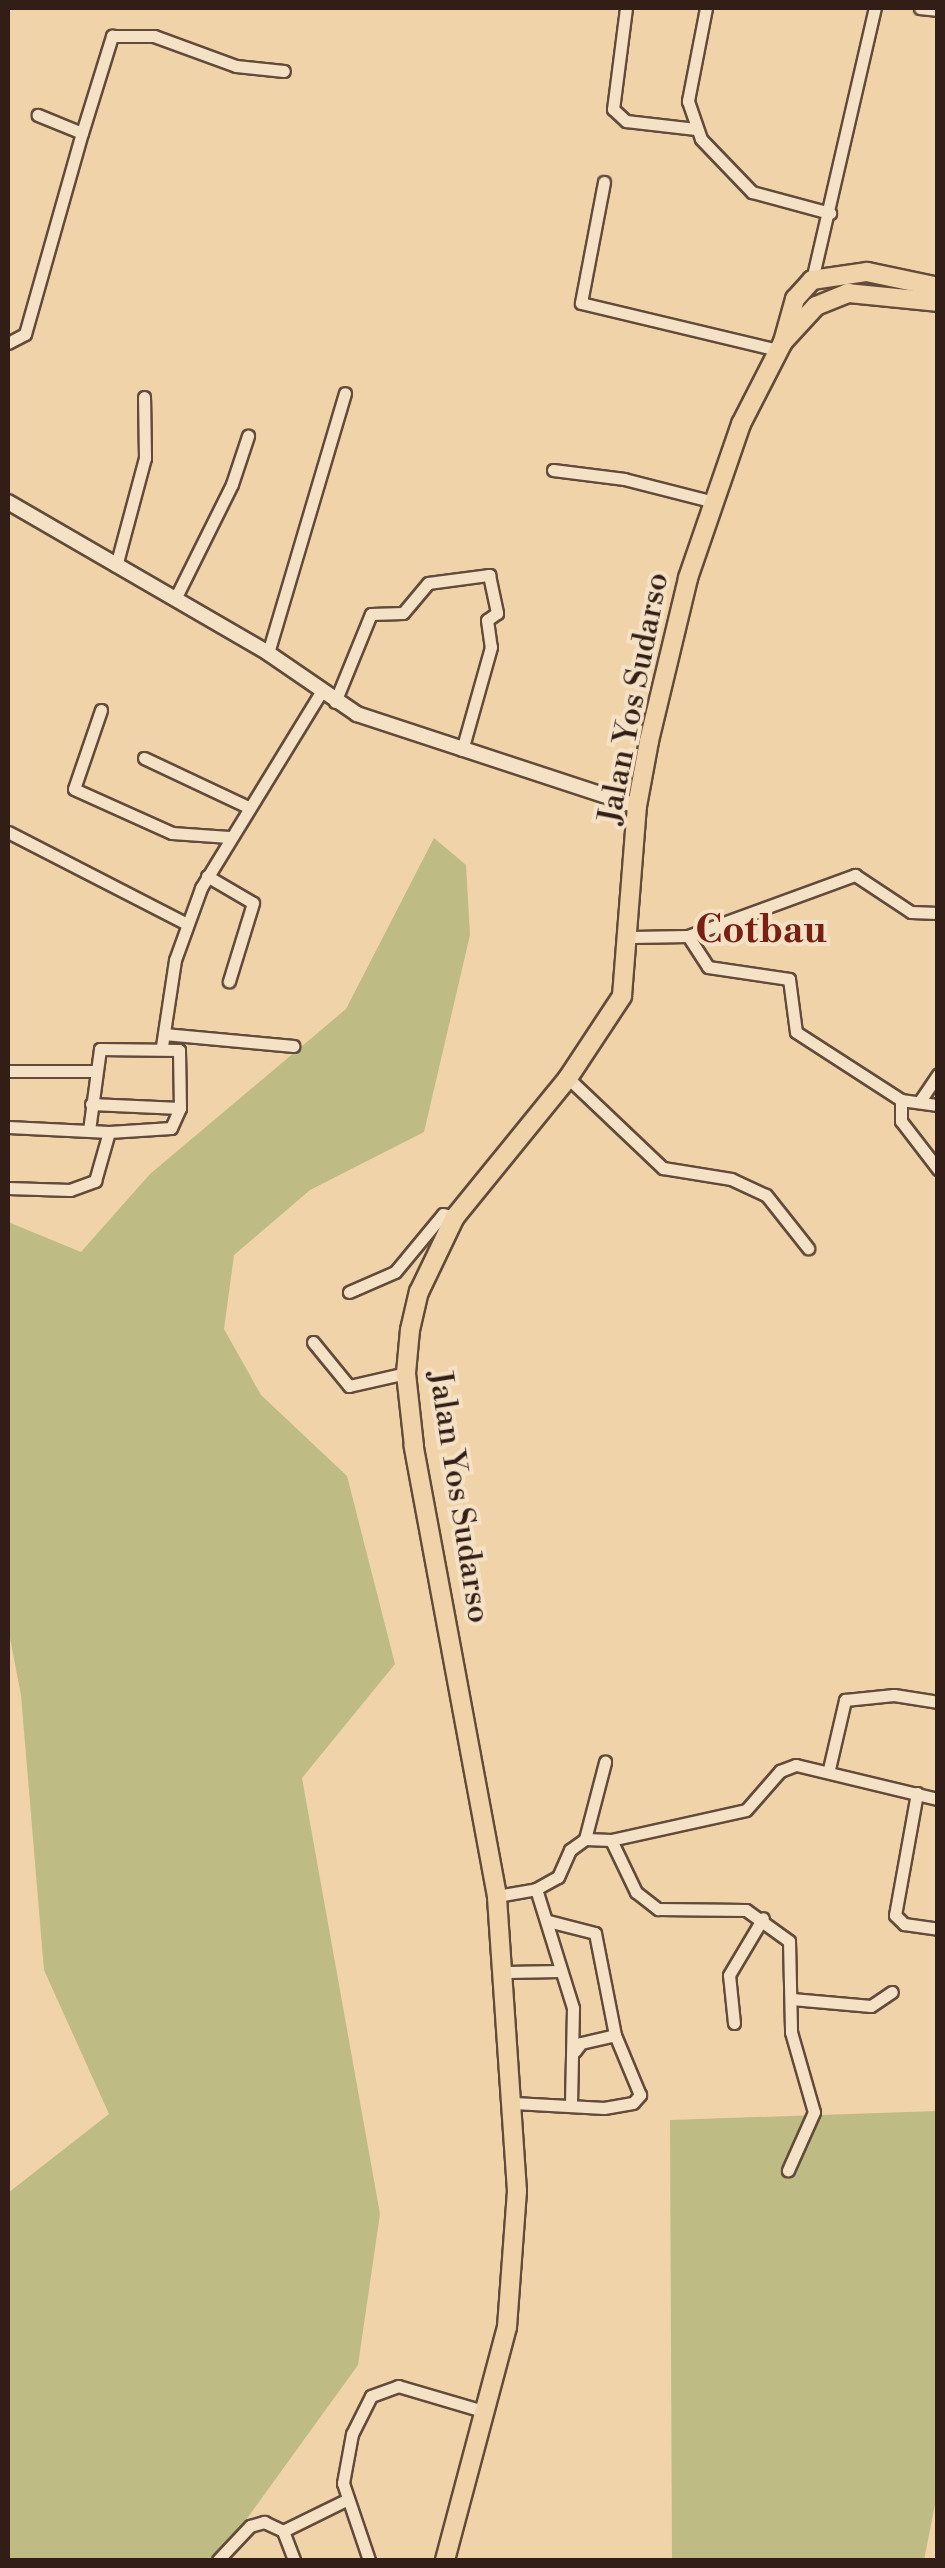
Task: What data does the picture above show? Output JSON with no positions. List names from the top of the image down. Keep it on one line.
{"streets":{"highway":["Jalan Yos Sudarso"]},"districts":["Cotbau"]}
